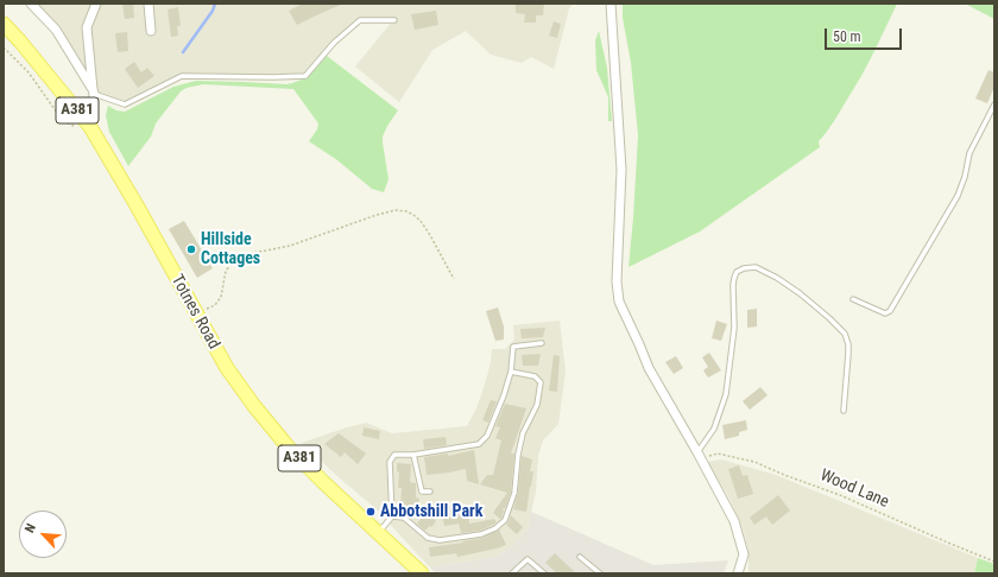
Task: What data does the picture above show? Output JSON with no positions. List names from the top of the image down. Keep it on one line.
{"streets":{"main road":["A381","Totnes Road"],"path":["Wood Lane"]},"places":["Hillside Cottages","Abbotshill Park"],"scale_bar":"50 m","north":"top left"}
